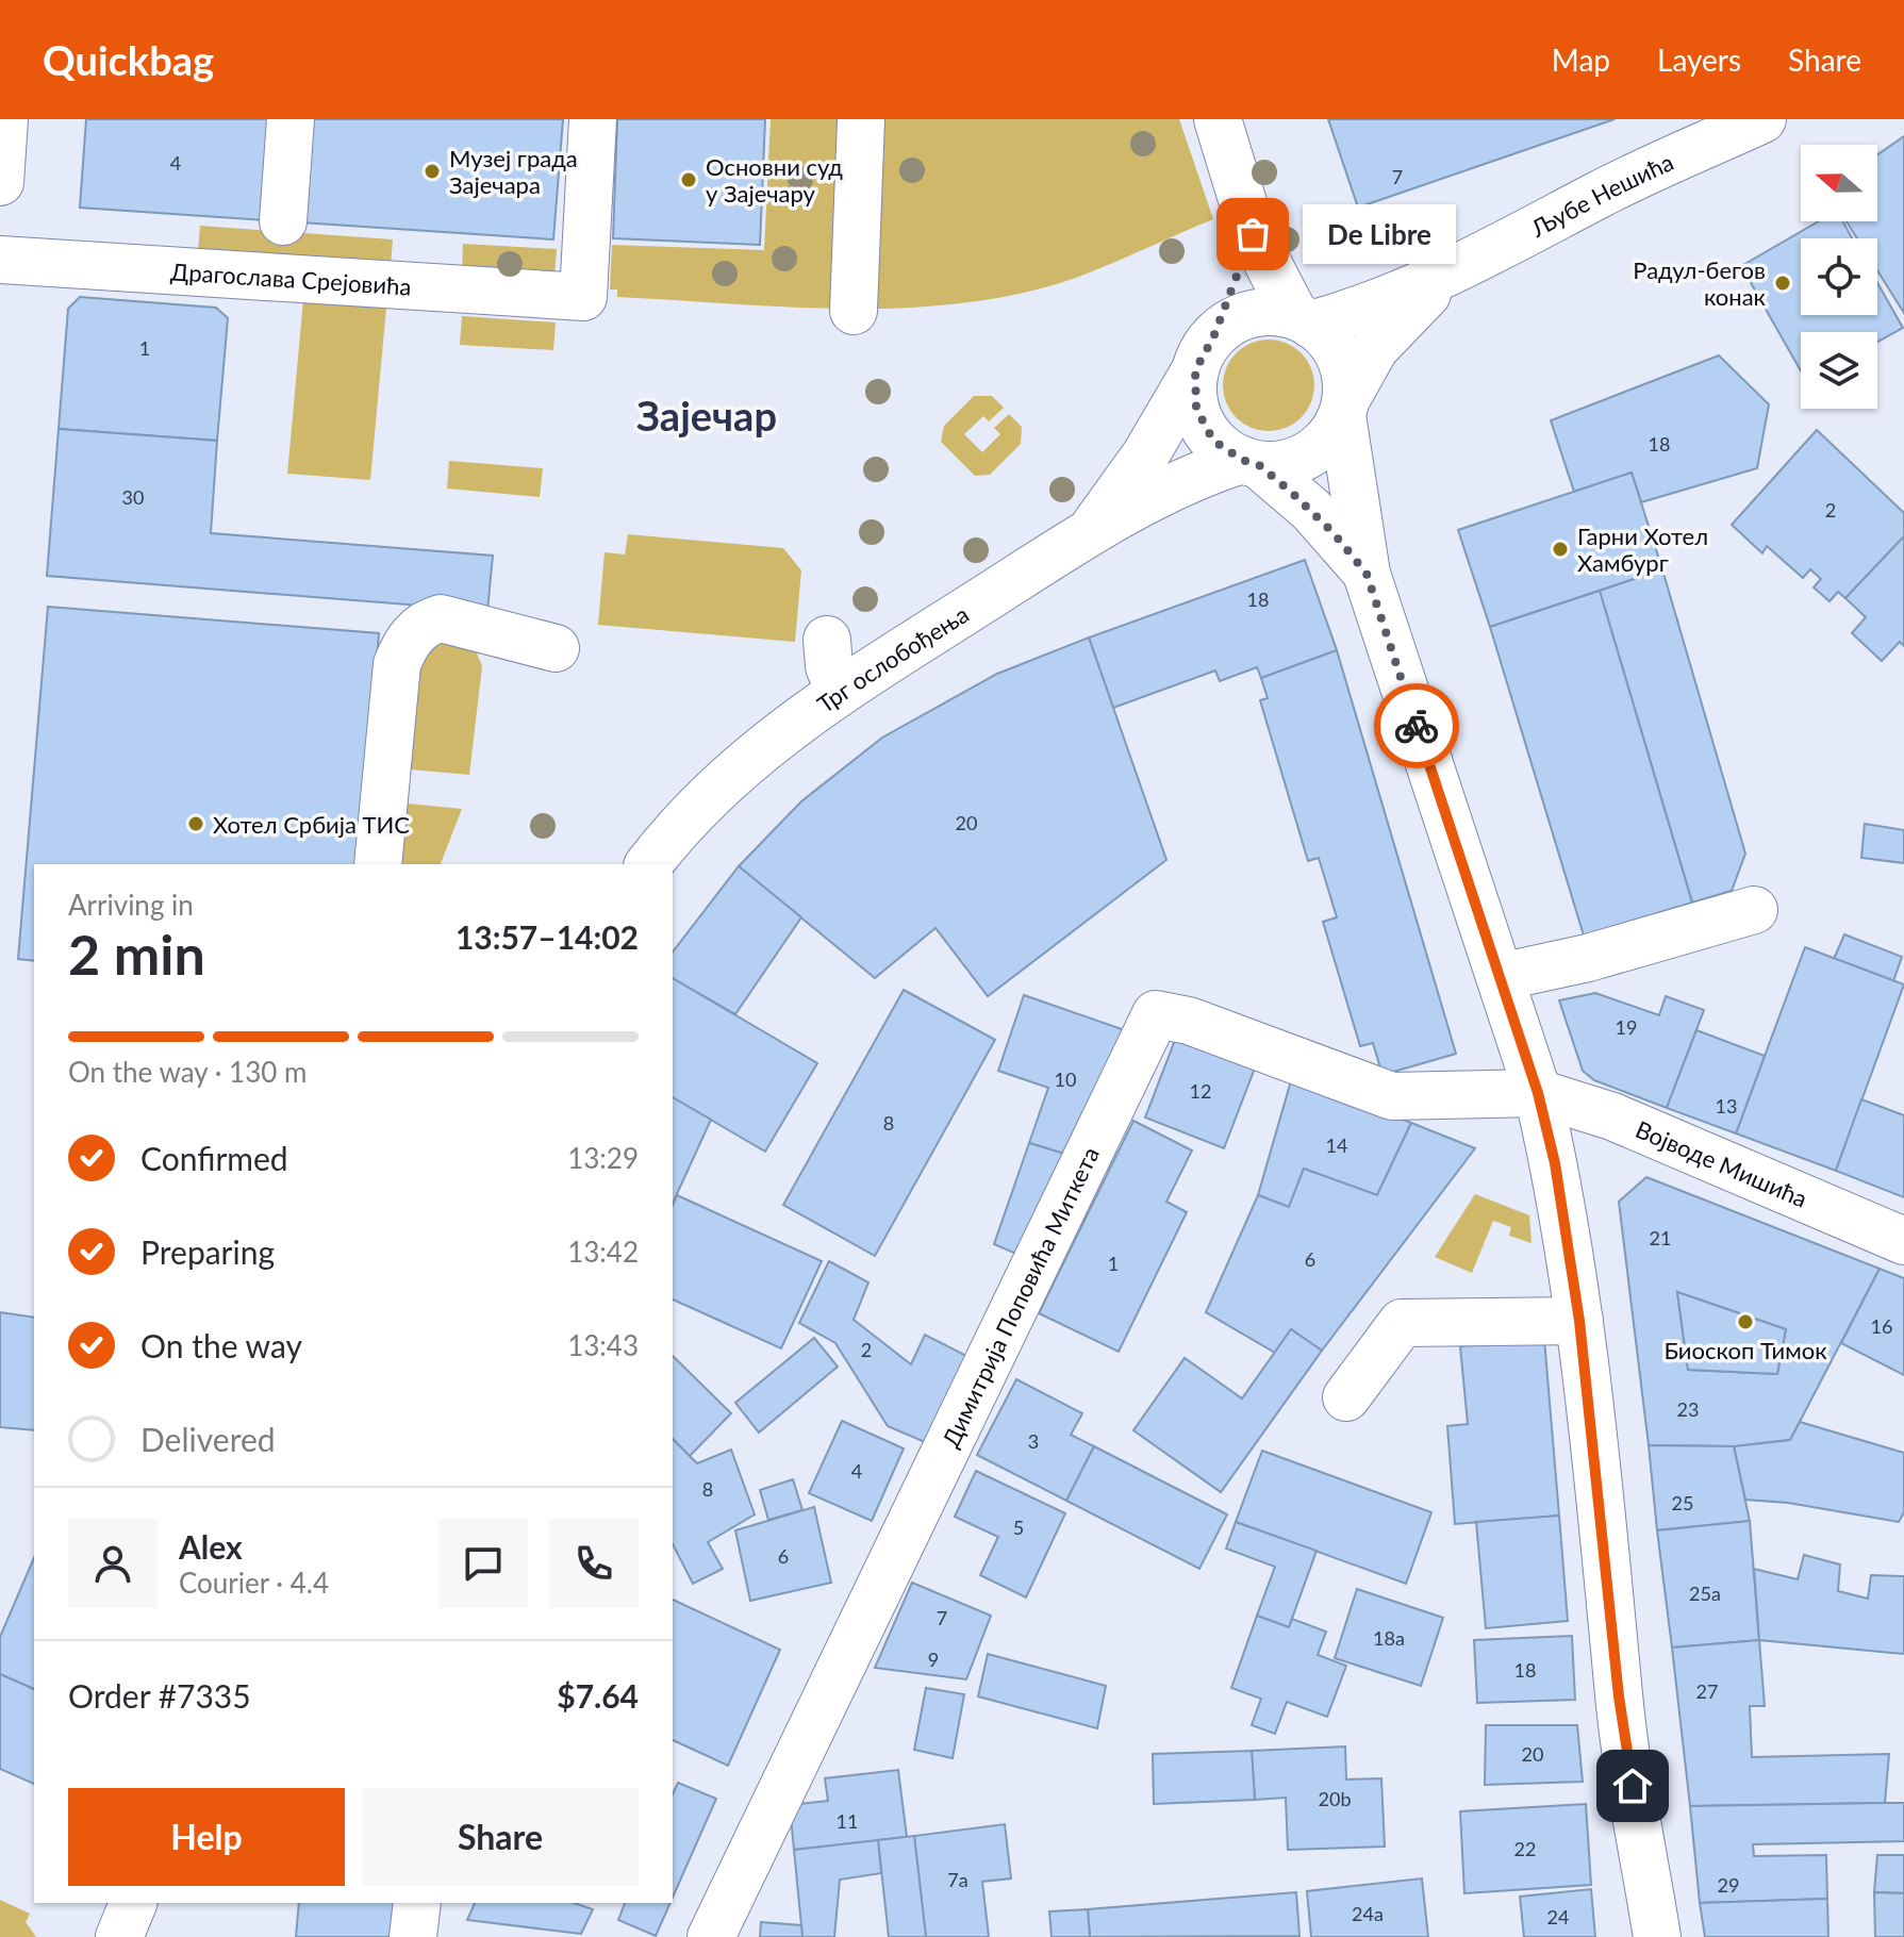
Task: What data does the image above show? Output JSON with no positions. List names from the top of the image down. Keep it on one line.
{"streets":{"street":["Љубе Нешића","Драгослава Срејовића","Трг ослобођења","Војводе Мишића","Димитрија Поповића Миткета"]},"crossings":[["Љубе Нешића","Трг ослобођења"],["Војводе Мишића","Димитрија Поповића Миткета"]],"districts":["Зајечар"],"places":["Музеј града Зајечара","Основни суд у Зајечару","De Libre","Радул-бегов конак","Гарни Хотел Хамбург","Хотел Србија ТИС","Биоскоп Тимок"],"house_numbers":["4","7","1","18","30","2","18","20","19","10","12","13","8","14","21","6","1","16","2","23","3","4","8","25","5","6","25a","7","18a","9","18","27","20","20b","11","22","7a","29","24a","24"],"north":"left","page":{"header":"Quickbag","nav":["Map","Layers","Share"],"bubble":"De Libre","heading":["2 min","Arriving in","13:57–14:02"],"panel":["Alex","Courier · 4.4","Order #7335","$7.64"],"bar":"On the way · 130 m","list":[["Confirmed","13:29"],["Preparing","13:42"],["On the way","13:43"],"Delivered"],"buttons":["Help","Share"]}}
